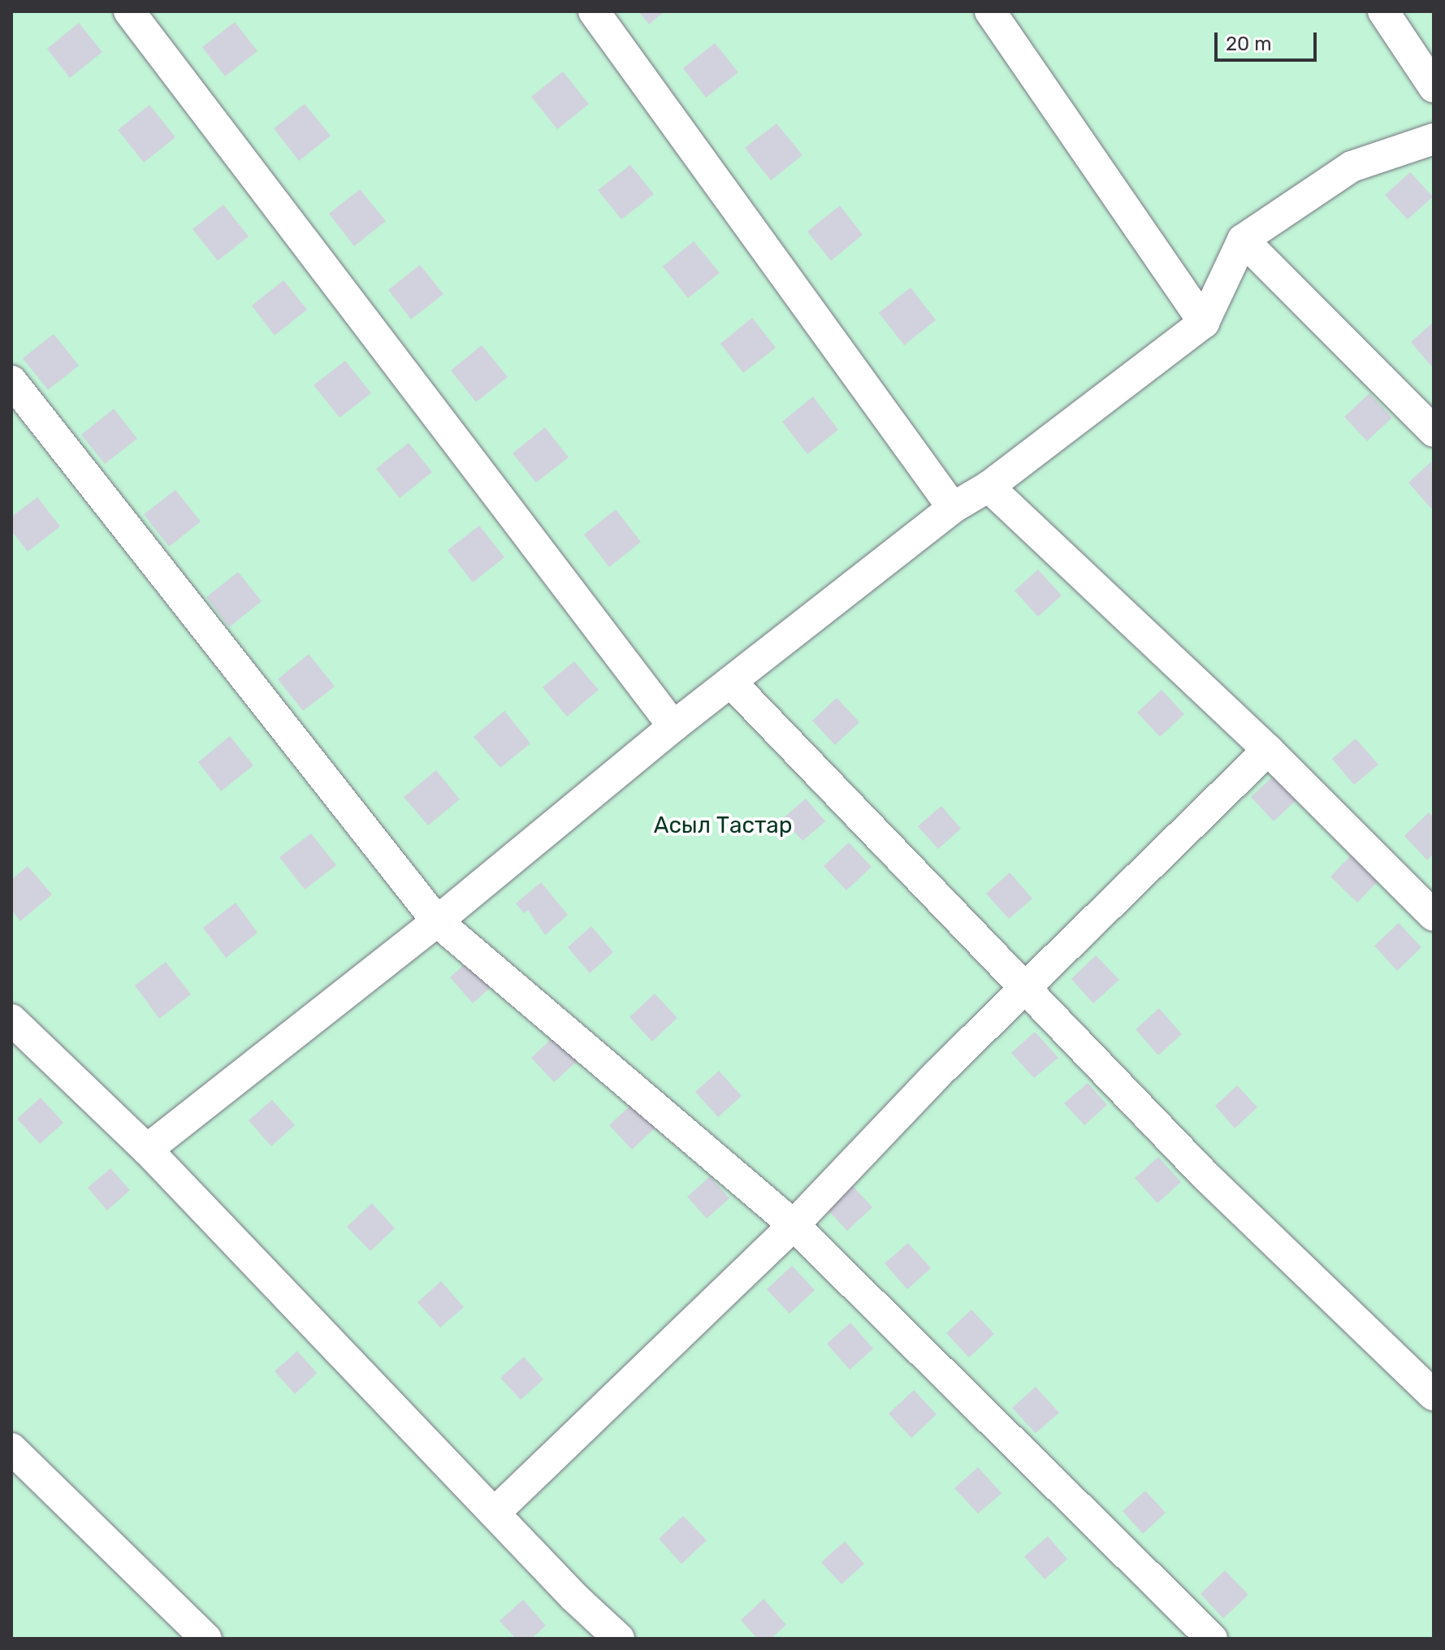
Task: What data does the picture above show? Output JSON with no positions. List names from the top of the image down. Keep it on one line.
{"parks":["Асыл Тастар"],"scale_bar":"20 m"}
